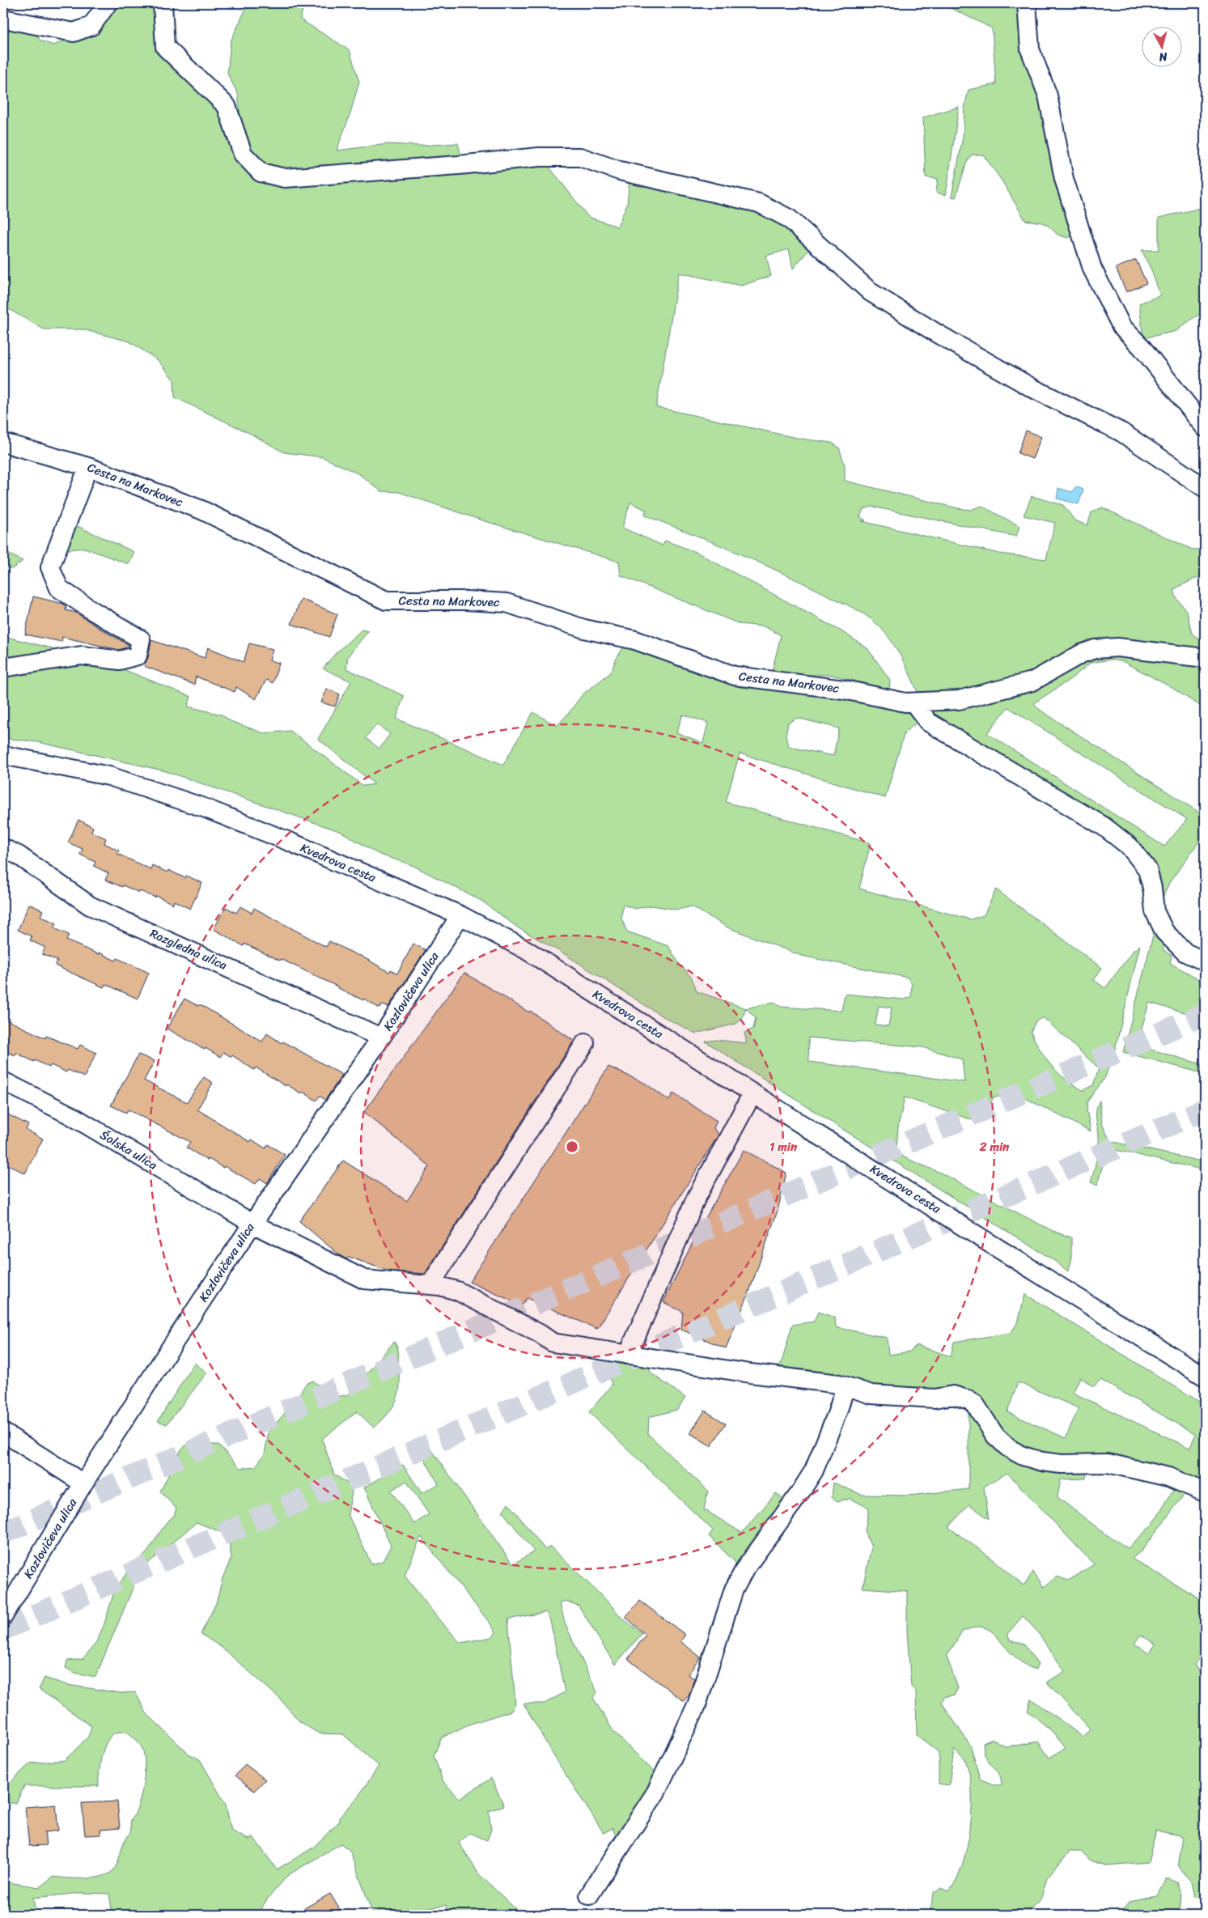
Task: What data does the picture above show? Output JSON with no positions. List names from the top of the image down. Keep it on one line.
{"streets":{"street":["Cesta na Markovec","Kvedrova cesta","Razgledna ulica","Kozlovičeva ulica","Šolska ulica"]},"crossings":[["Kvedrova cesta","Kozlovičeva ulica"],["Razgledna ulica","Kozlovičeva ulica"],["Kozlovičeva ulica","Šolska ulica"]],"north":"bottom","rings":["1 min","2 min"]}
